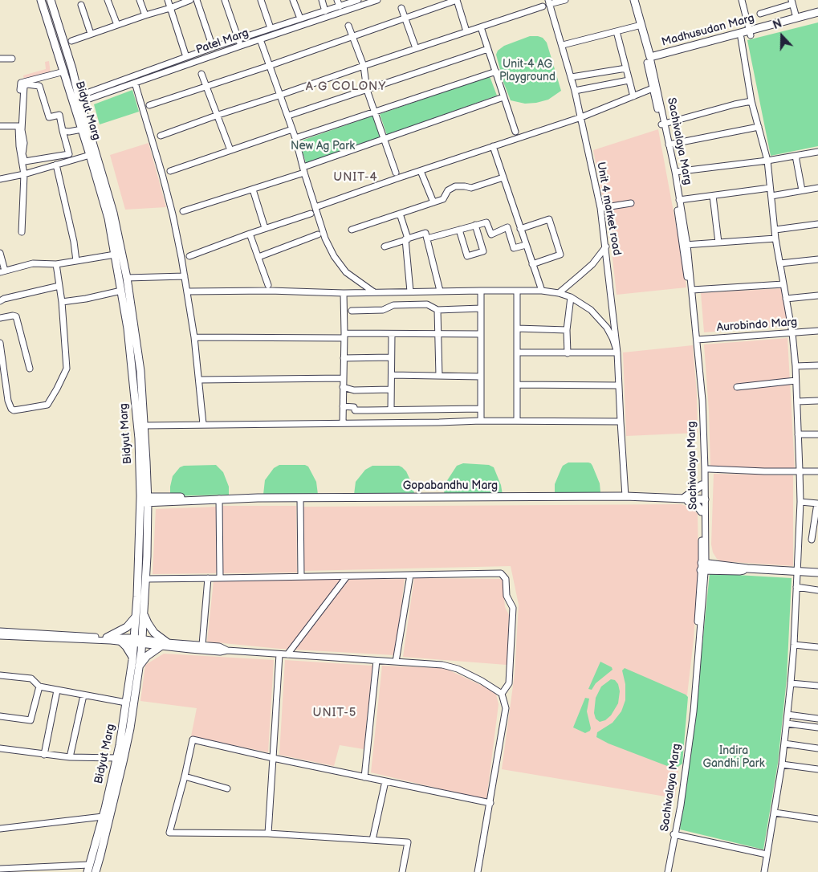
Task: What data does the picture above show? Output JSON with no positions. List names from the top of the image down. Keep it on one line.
{"streets":{"main road":["Madhusudan Marg","Bidyut Marg","Sachivalaya Marg","Gopabandhu Marg"],"street":["Patel Marg","Unit 4 market road","Aurobindo Marg"]},"crossings":[["Madhusudan Marg","Sachivalaya Marg"],["Patel Marg","Bidyut Marg"],["Bidyut Marg","Gopabandhu Marg"],["Sachivalaya Marg","Aurobindo Marg"],["Sachivalaya Marg","Gopabandhu Marg"],["Unit 4 market road","Gopabandhu Marg"]],"districts":["A G COLONY","UNIT-4","UNIT-5"],"parks":["Unit-4 AG Playground","New Ag Park","Indira Gandhi Park"],"north":"top"}
